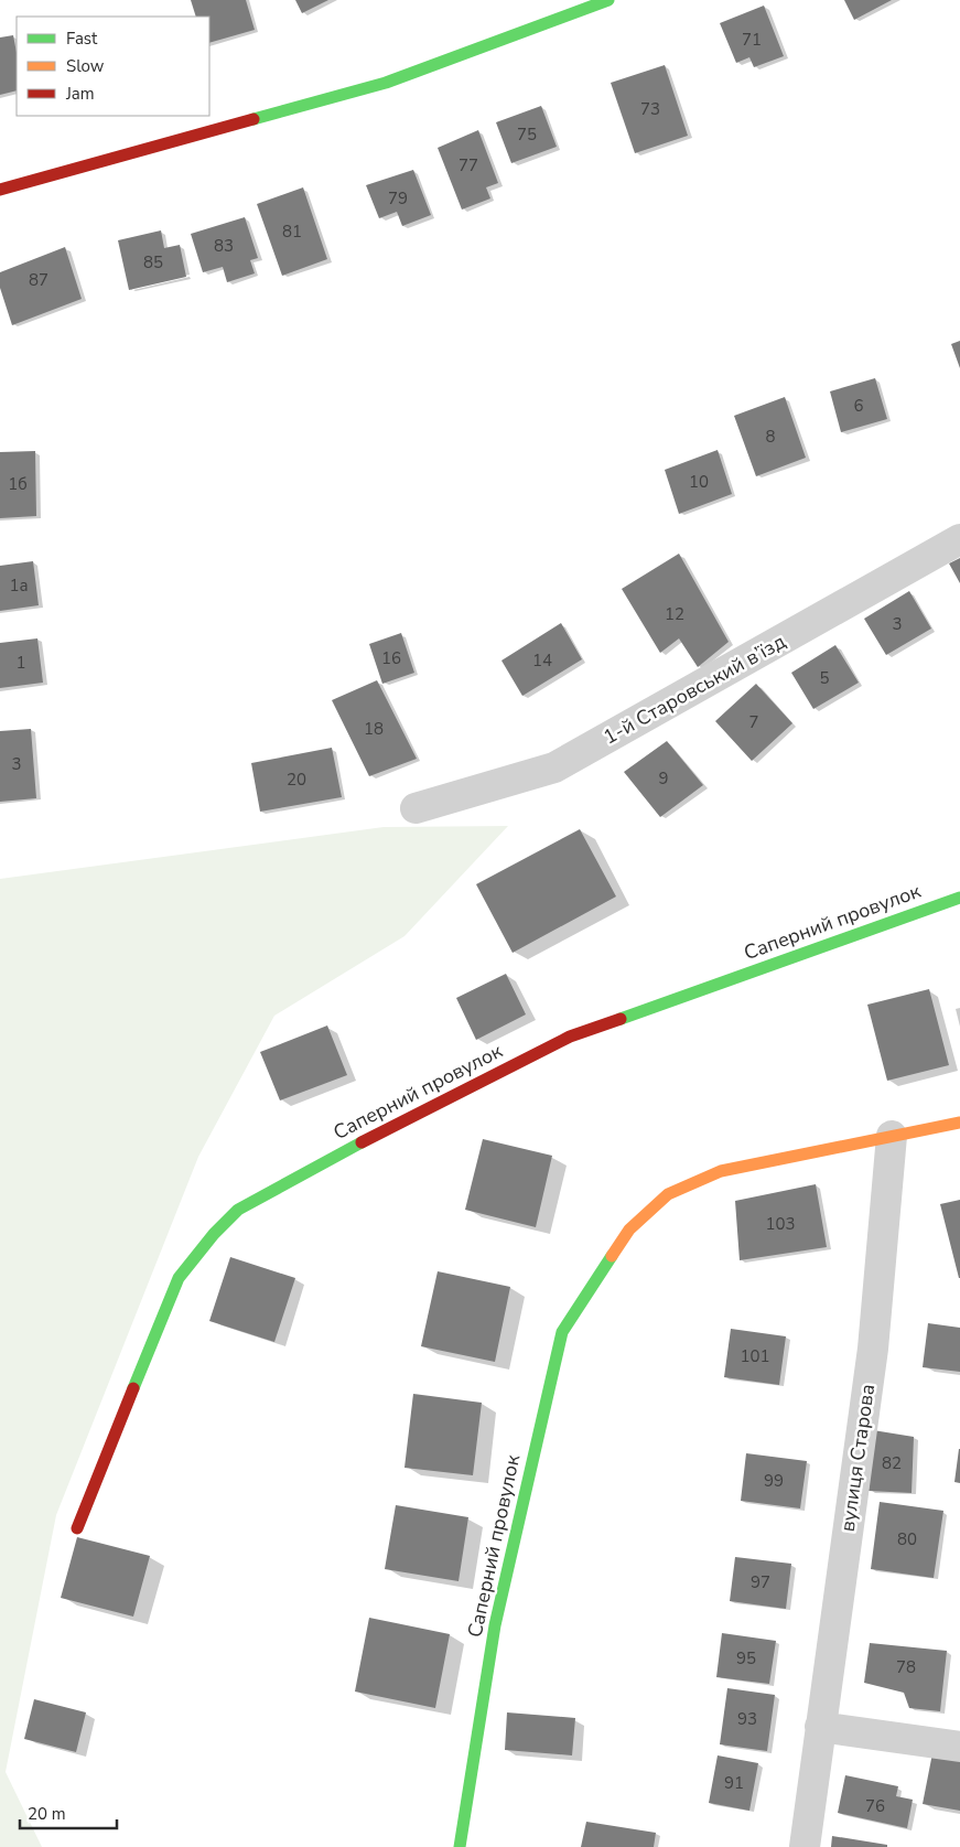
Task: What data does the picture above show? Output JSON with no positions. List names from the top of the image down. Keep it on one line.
{"streets":{"street":["1-й Старовський в’їзд","Саперний провулок","вулиця Старова"]},"crossings":[["Саперний провулок","вулиця Старова"]],"house_numbers":["71","73","75","77","79","81","83","85","87","6","8","10","1б","1а","12","3","16","14","1","5","7","18","3","9","20","103","101","82","99","80","97","95","78","93","91","76"],"legend":["Fast","Slow","Jam"],"scale_bar":"20 m"}
